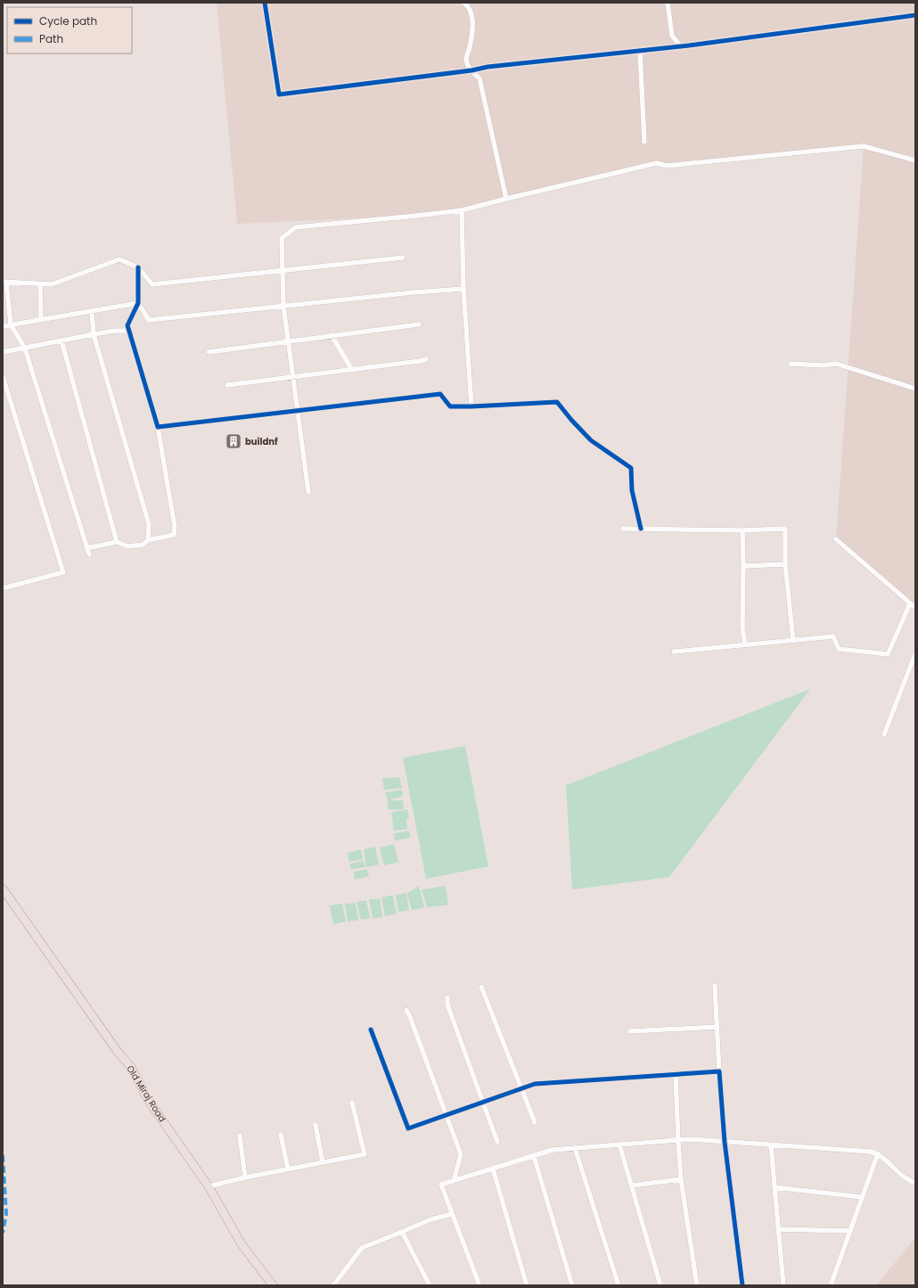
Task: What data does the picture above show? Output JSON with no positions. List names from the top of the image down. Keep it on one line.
{"streets":{"main road":["Old Miraj Road"]},"places":{"building":["buildnf"]},"legend":["Cycle path","Path"]}
